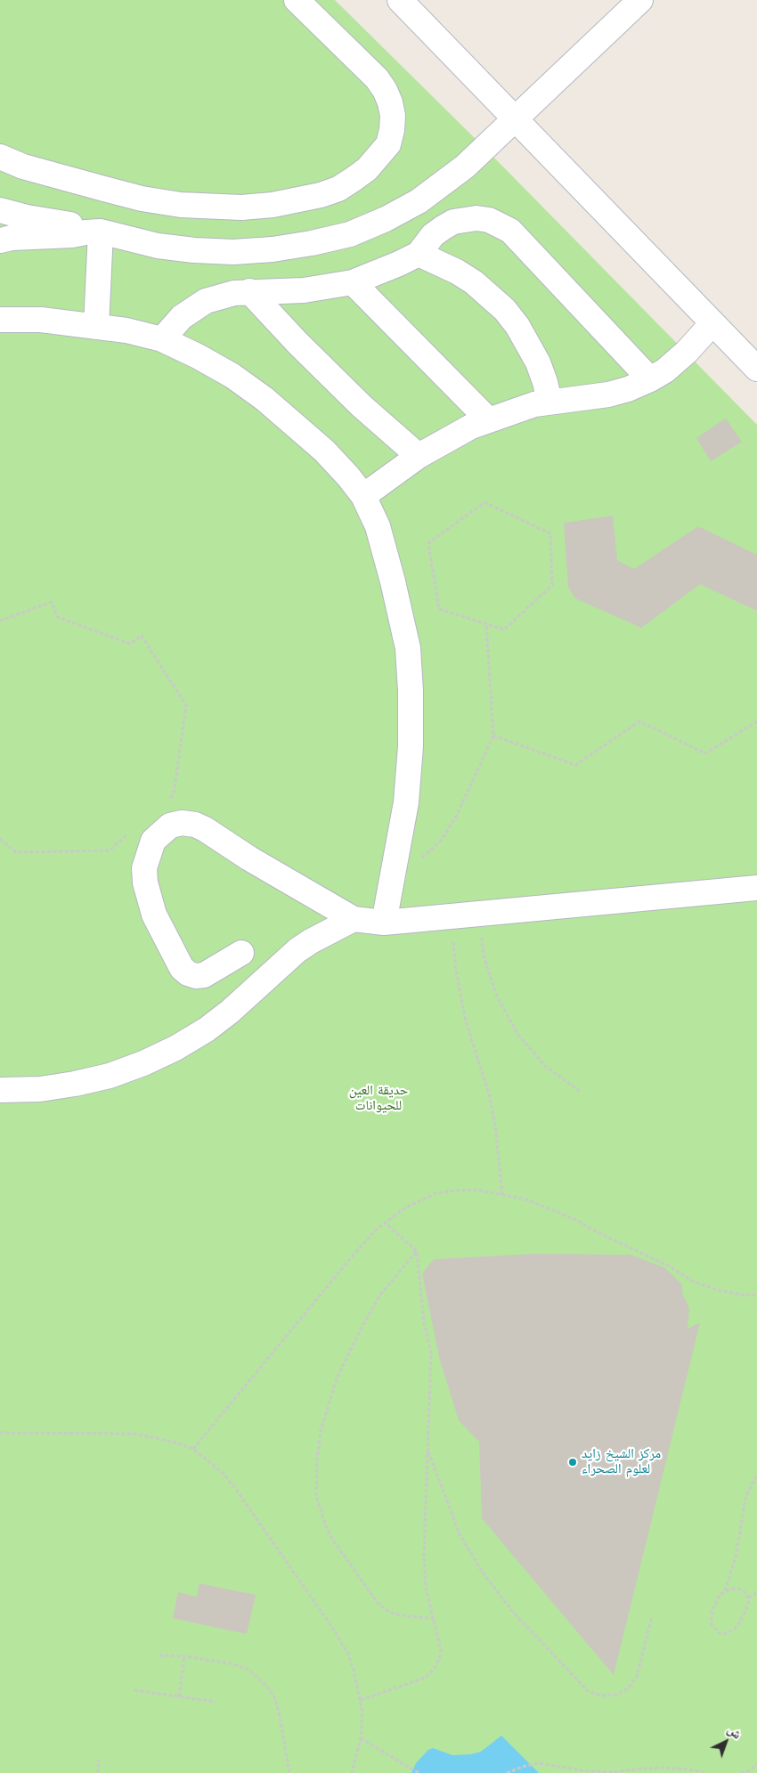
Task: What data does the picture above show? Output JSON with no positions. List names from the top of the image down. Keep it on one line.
{"parks":["حديقة العين للحيوانات"],"places":["مركز الشيخ زايد لعلوم الصحراء"],"north":"top right"}
